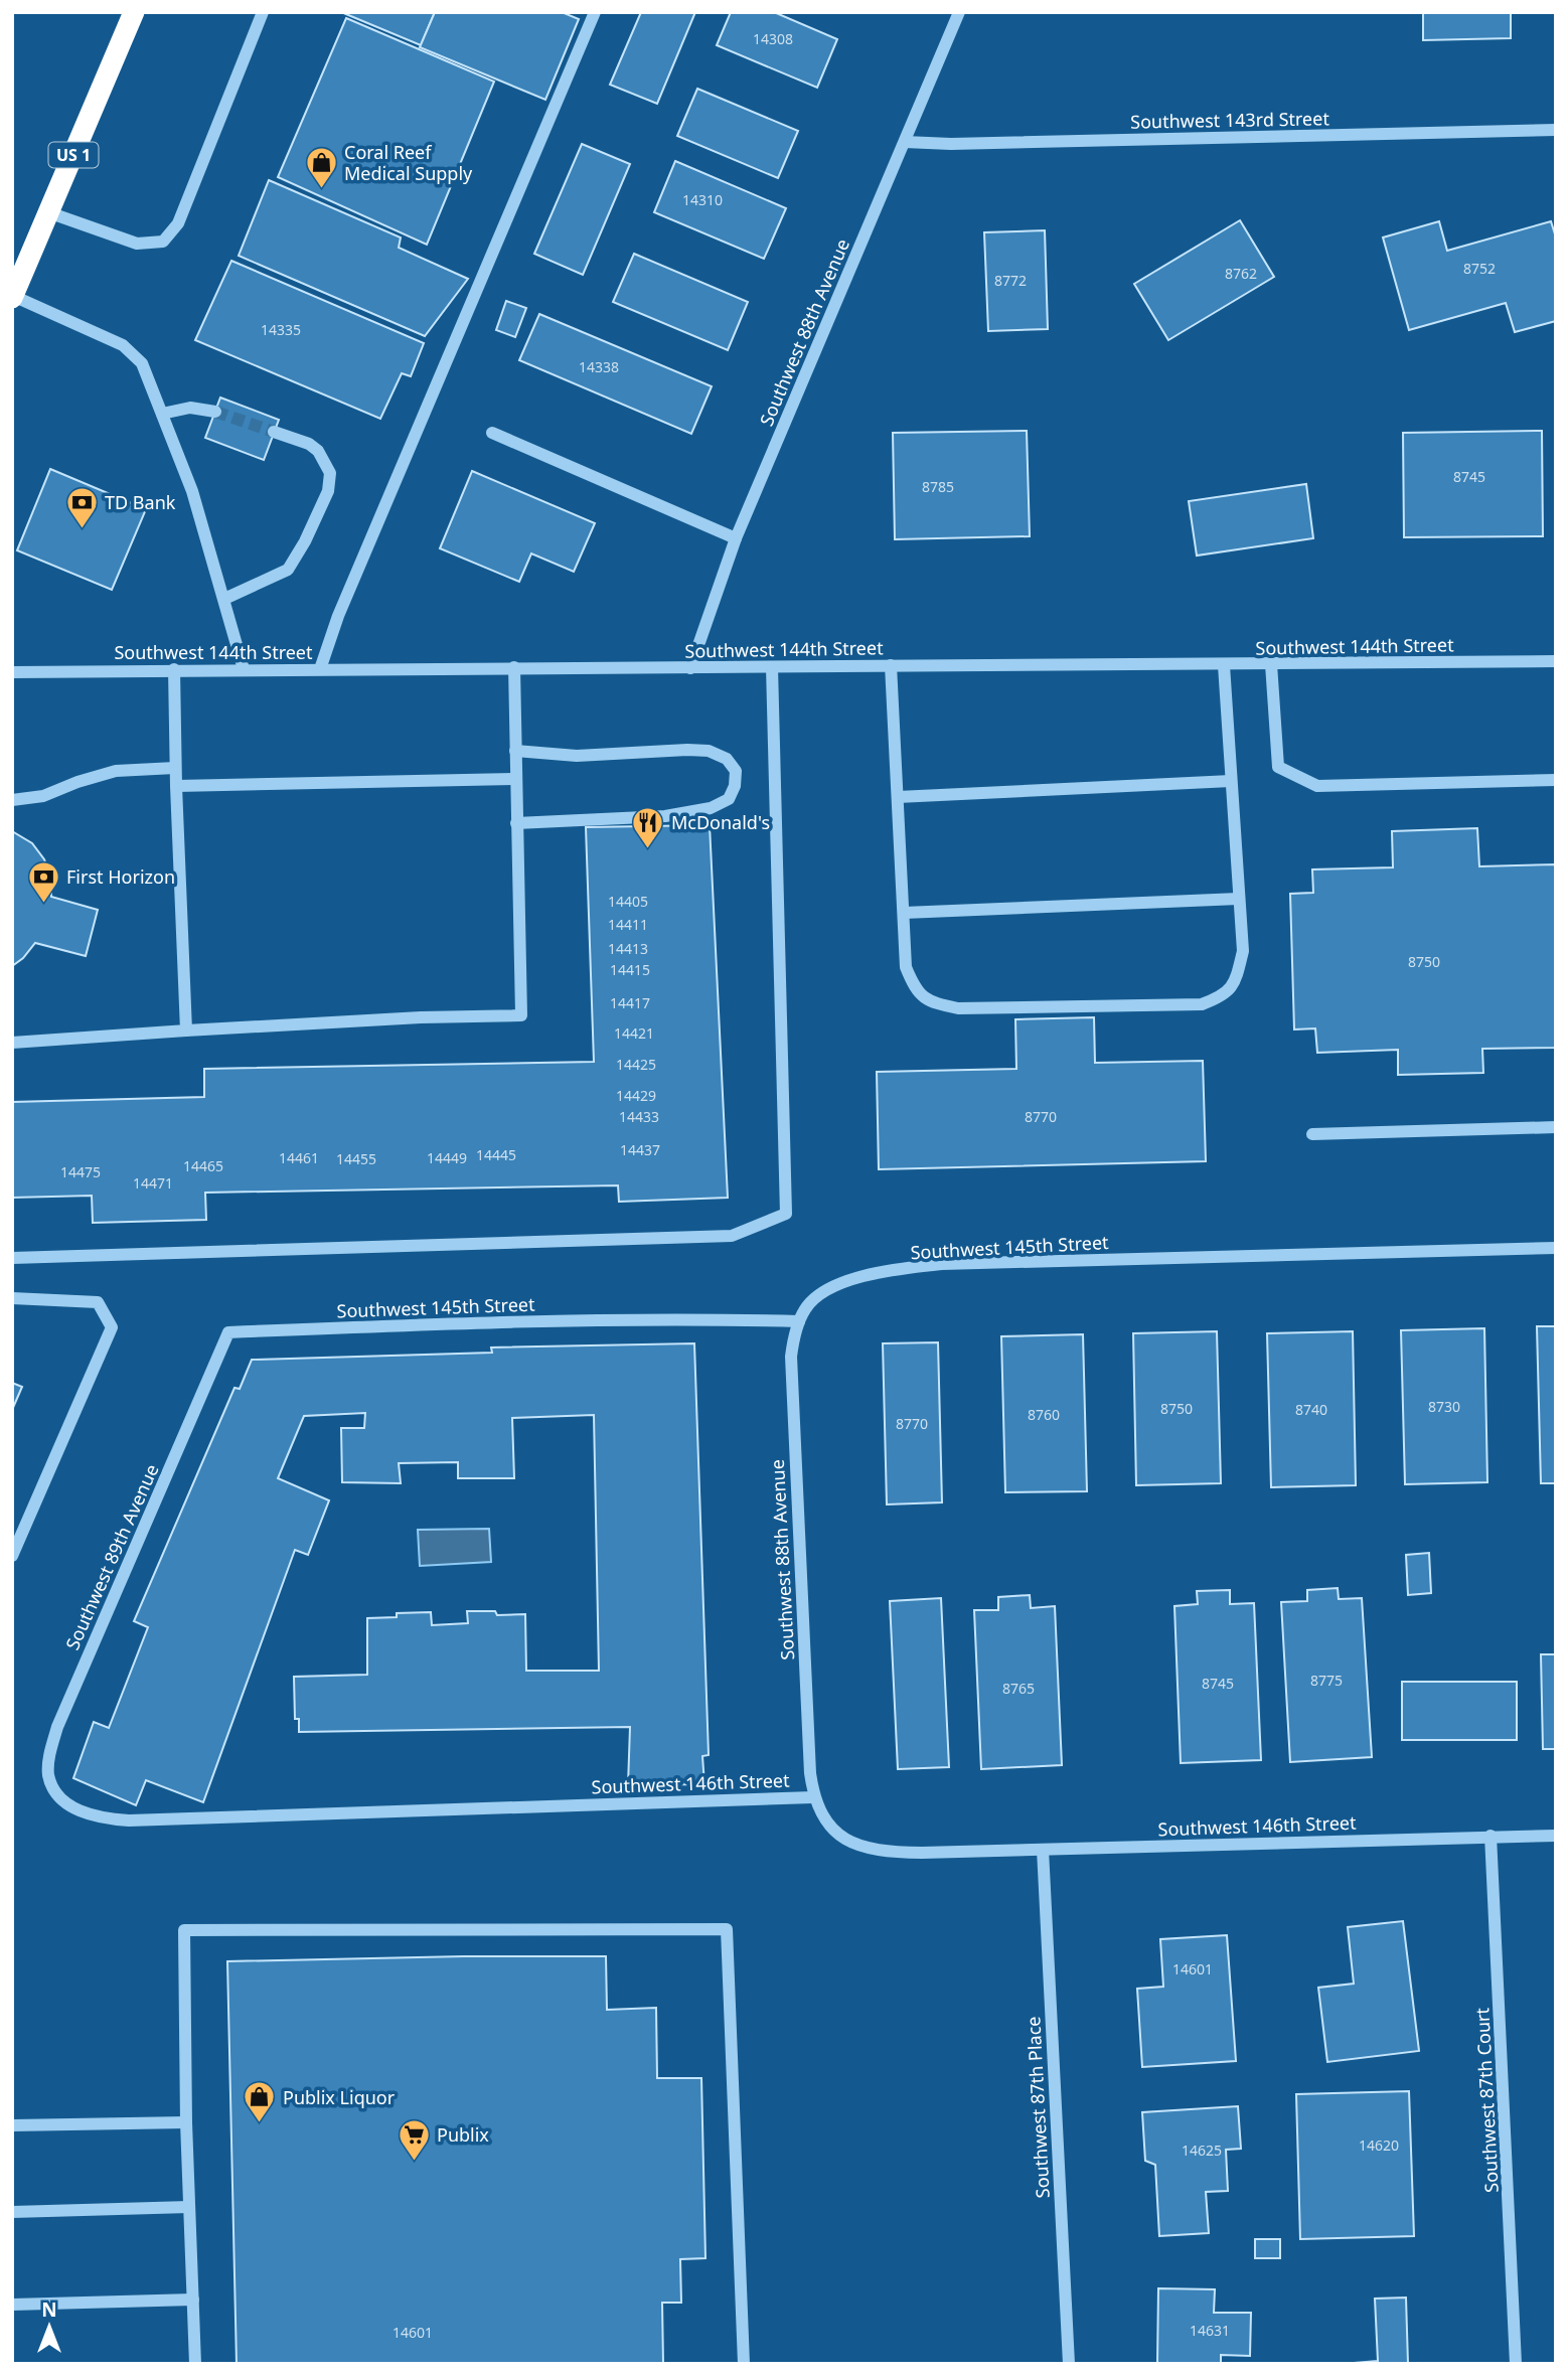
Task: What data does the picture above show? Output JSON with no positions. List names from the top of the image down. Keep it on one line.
{"streets":{"highway":["US 1"],"street":["Southwest 143rd Street","Southwest 88th Avenue","Southwest 144th Street","Southwest 145th Street","Southwest 89th Avenue","Southwest 146th Street","Southwest 87th Court","Southwest 87th Place"]},"crossings":[["Southwest 143rd Street","Southwest 88th Avenue"],["Southwest 88th Avenue","Southwest 144th Street"],["Southwest 88th Avenue","Southwest 145th Street"],["Southwest 88th Avenue","Southwest 146th Street"],["Southwest 145th Street","Southwest 89th Avenue"],["Southwest 89th Avenue","Southwest 146th Street"],["Southwest 146th Street","Southwest 87th Court"],["Southwest 146th Street","Southwest 87th Place"]],"places":{"shop":["Coral Reef Medical Supply","Publix Liquor"],"bank":["TD Bank","First Horizon"],"restaurant":["McDonald's"],"supermarket":["Publix"]},"house_numbers":["14308","14310","8752","8762","8772","14335","14338","8745","8785","14405","14411","14413","8750","14415","14417","14421","14425","14429","14433","8770","14437","14445","14461","14449","14455","14465","14475","14471","8730","8750","8740","8760","8770","8775","8745","8765","14601","14620","14625","14631","14601"],"north":"top"}
